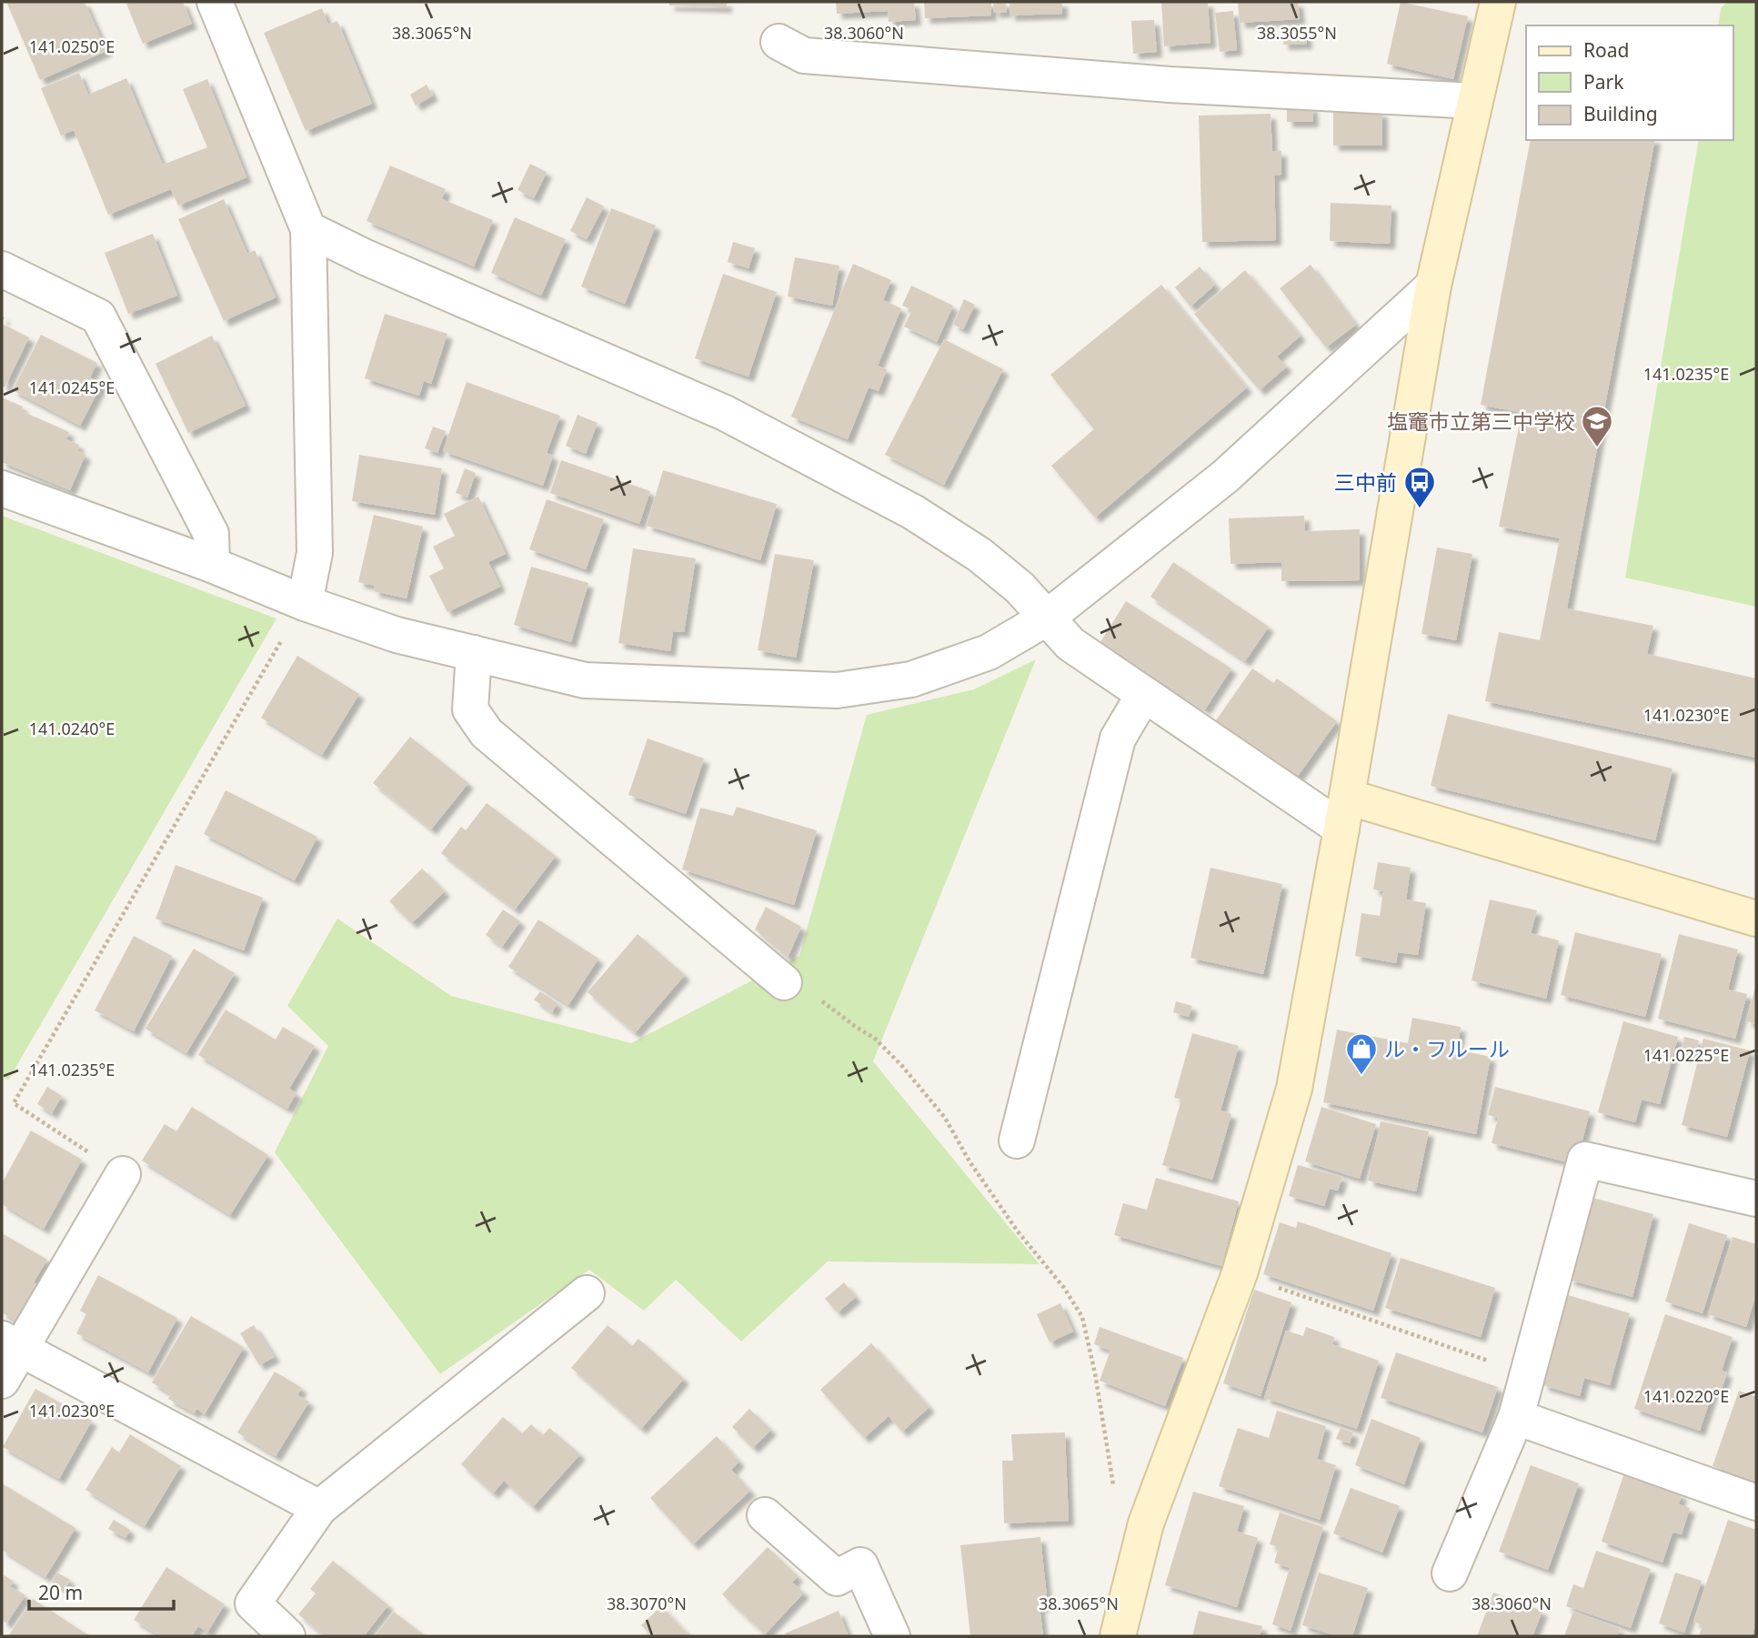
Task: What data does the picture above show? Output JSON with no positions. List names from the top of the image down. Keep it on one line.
{"places":{"school or university":["塩竈市立第三中学校"],"bus stop":["三中前"],"shop":["ル・フルール"]},"legend":["Road","Park","Building"],"scale_bar":"20 m","coordinates":["38.3065°N","38.3060°N","38.3055°N","141.0250°E","141.0235°E","141.0245°E","141.0230°E","141.0240°E","141.0225°E","141.0220°E","38.3070°N"]}
